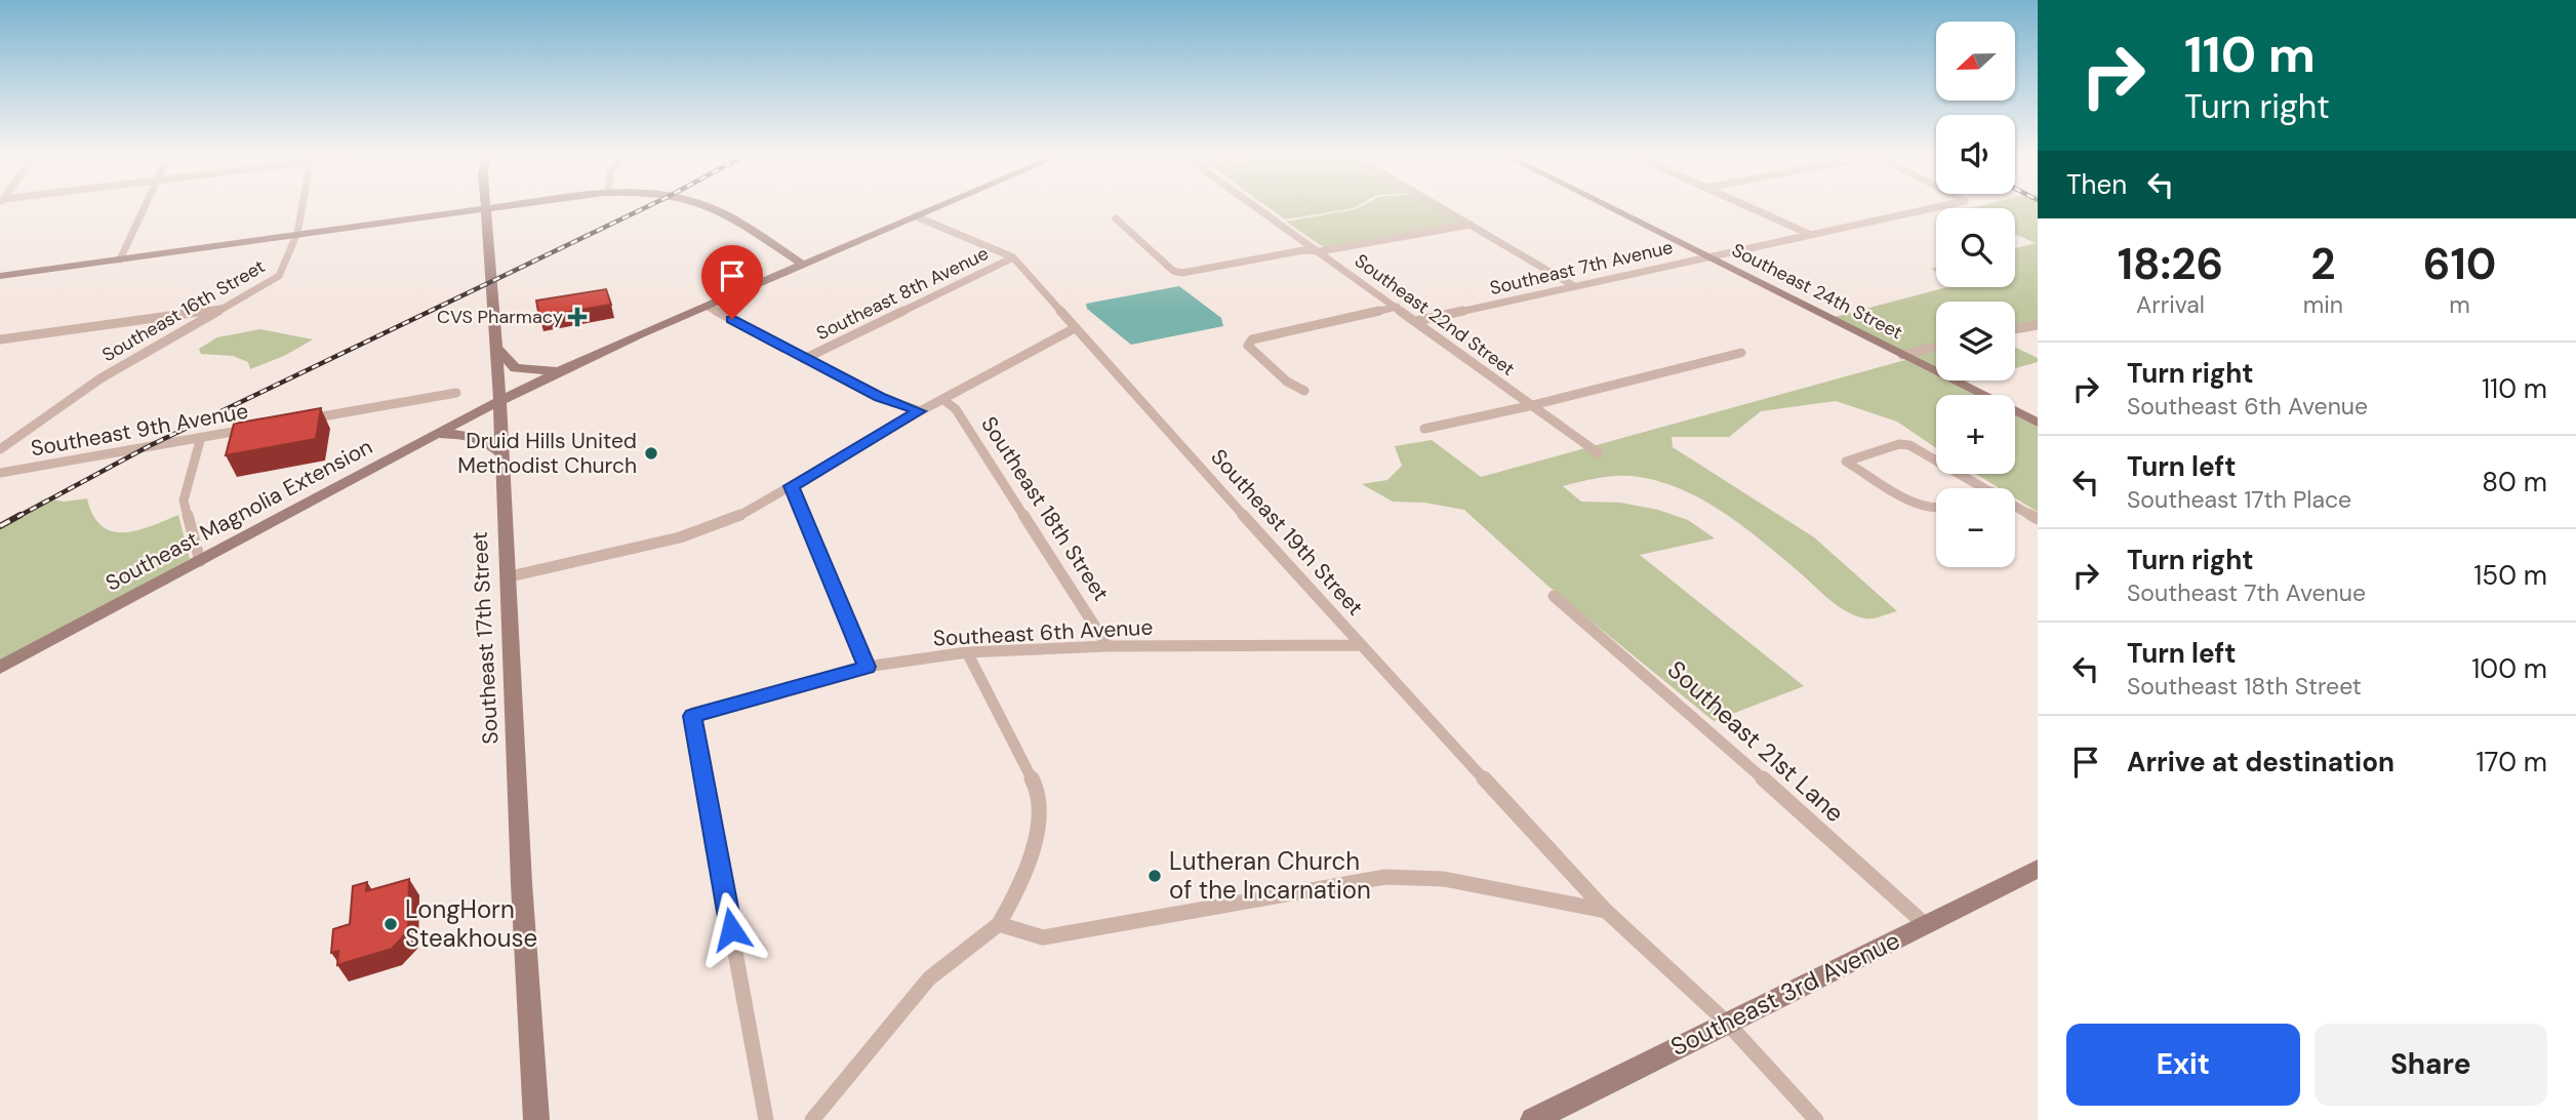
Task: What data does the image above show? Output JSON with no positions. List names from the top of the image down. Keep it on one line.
{"streets":{"main road":["Southeast 24th Street","Southeast Magnolia Extension","Southeast 17th Street","Southeast 3rd Avenue"],"street":["Southeast 7th Avenue","Southeast 8th Avenue","Southeast 16th Street","Southeast 22nd Street","Southeast 9th Avenue","Southeast 18th Street","Southeast 19th Street","Southeast 6th Avenue","Southeast 21st Lane"]},"crossings":[["Southeast 7th Avenue","Southeast 24th Street"],["Southeast 7th Avenue","Southeast 22nd Street"],["Southeast 8th Avenue","Southeast 19th Street"],["Southeast 18th Street","Southeast 6th Avenue"],["Southeast Magnolia Extension","Southeast 19th Street"],["Southeast Magnolia Extension","Southeast 17th Street"],["Southeast 19th Street","Southeast 6th Avenue"],["Southeast 19th Street","Southeast 3rd Avenue"],["Southeast 21st Lane","Southeast 3rd Avenue"]],"places":{"health":["CVS Pharmacy"],"other":["Druid Hills United Methodist Church","Lutheran Church of the Incarnation","LongHorn Steakhouse"]},"north":"left","page":{"turn":["110 m","Turn right"],"map_buttons":["+","−"],"then":"Then","eta":["18:26","Arrival","2","min","610","m"],"list":[{"name":"Turn right","note":"Southeast 6th Avenue","value":"110 m"},{"name":"Turn left","note":"Southeast 17th Place","value":"80 m"},{"name":"Turn right","note":"Southeast 7th Avenue","value":"150 m"},{"name":"Turn left","note":"Southeast 18th Street","value":"100 m"},{"name":"Arrive at destination","value":"170 m"}],"buttons":["Exit","Share"]}}
